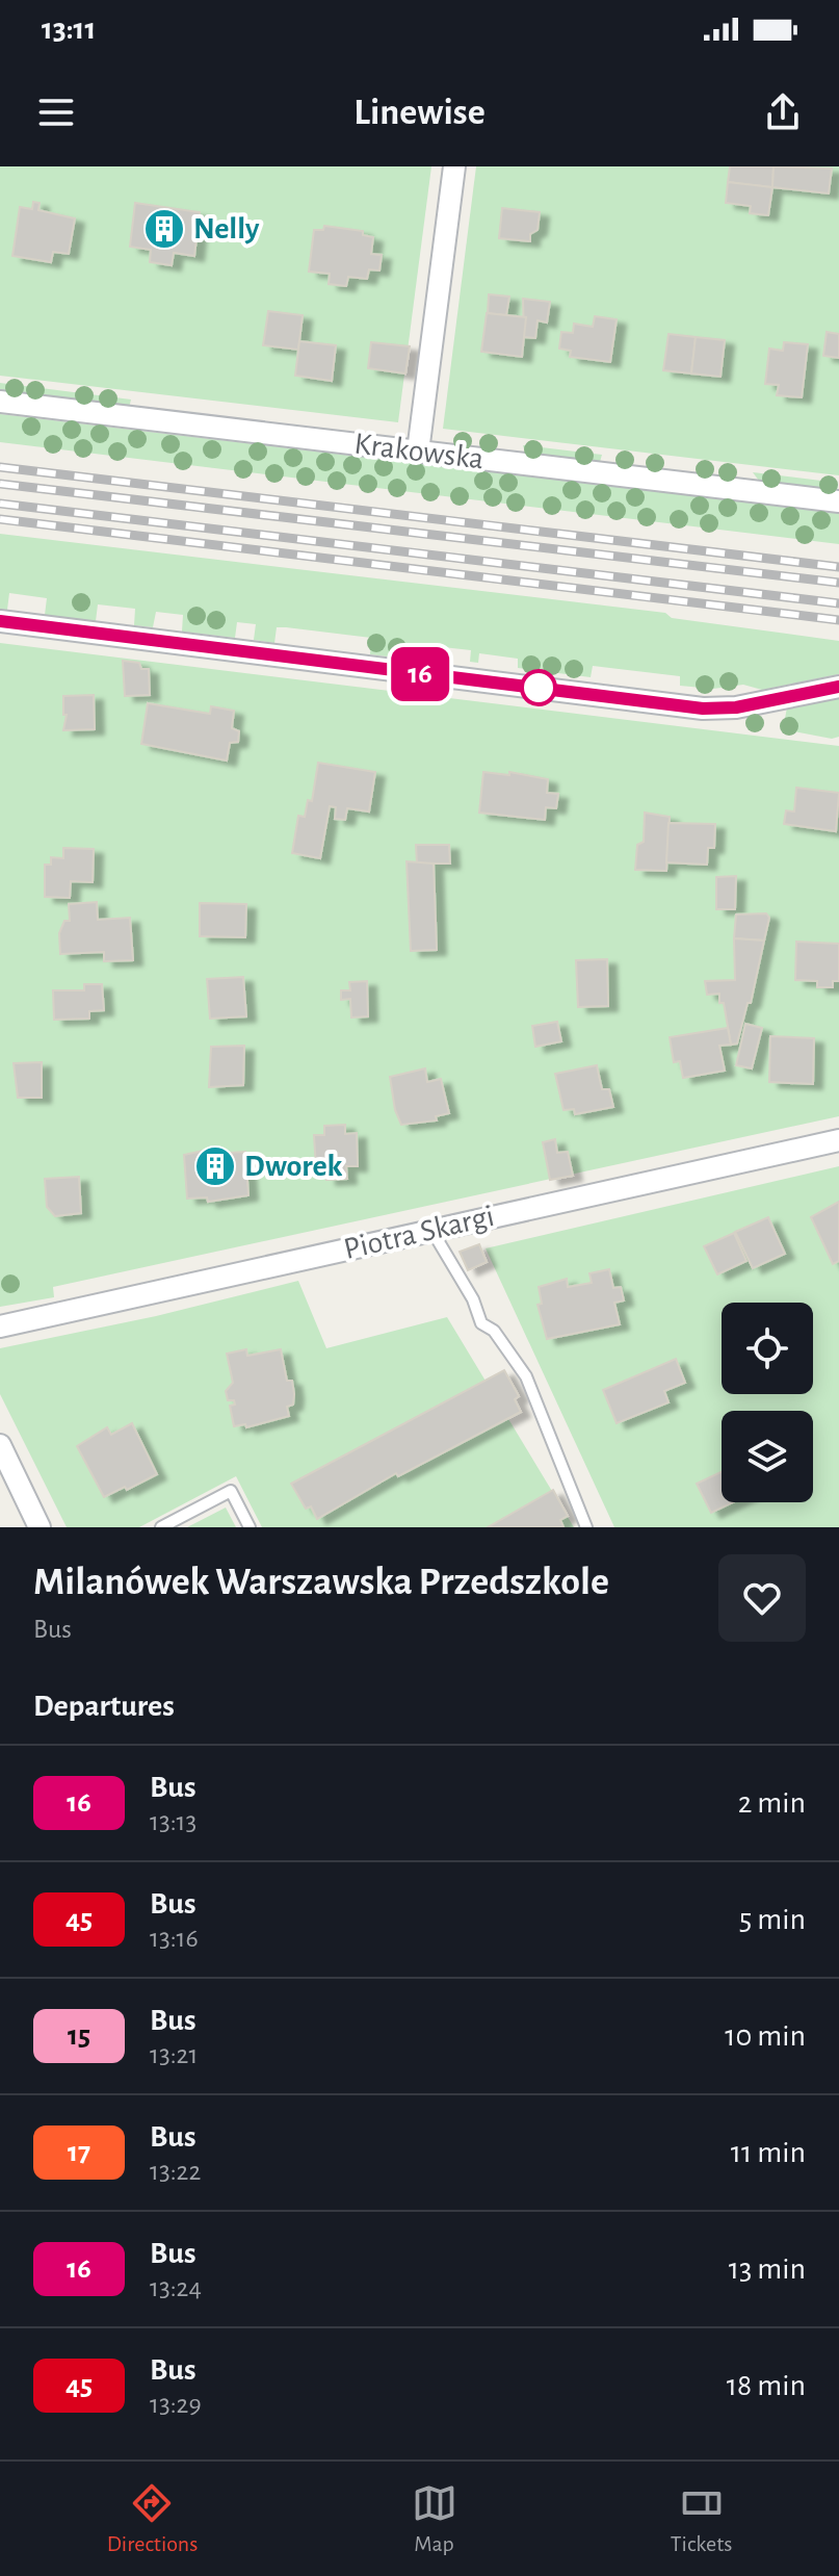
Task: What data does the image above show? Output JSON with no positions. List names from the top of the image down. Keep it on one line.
{"streets":{"street":["Krakowska","Piotra Skargi"]},"places":{"building":["Nelly","Dworek"]},"lines":["bus line 16"],"page":{"status":"13:11","header":"Linewise","on_map":"16","heading":[["Milanówek Warszawska Przedszkole","Bus"],"Departures"],"list":[{"mark":"16","name":"Bus","note":"13:13","value":"2 min"},{"mark":"45","name":"Bus","note":"13:16","value":"5 min"},{"mark":"15","name":"Bus","note":"13:21","value":"10 min"},{"mark":"17","name":"Bus","note":"13:22","value":"11 min"},{"mark":"16","name":"Bus","note":"13:24","value":"13 min"},{"mark":"45","name":"Bus","note":"13:29","value":"18 min"}],"tabs":["Directions","Map","Tickets"]}}
